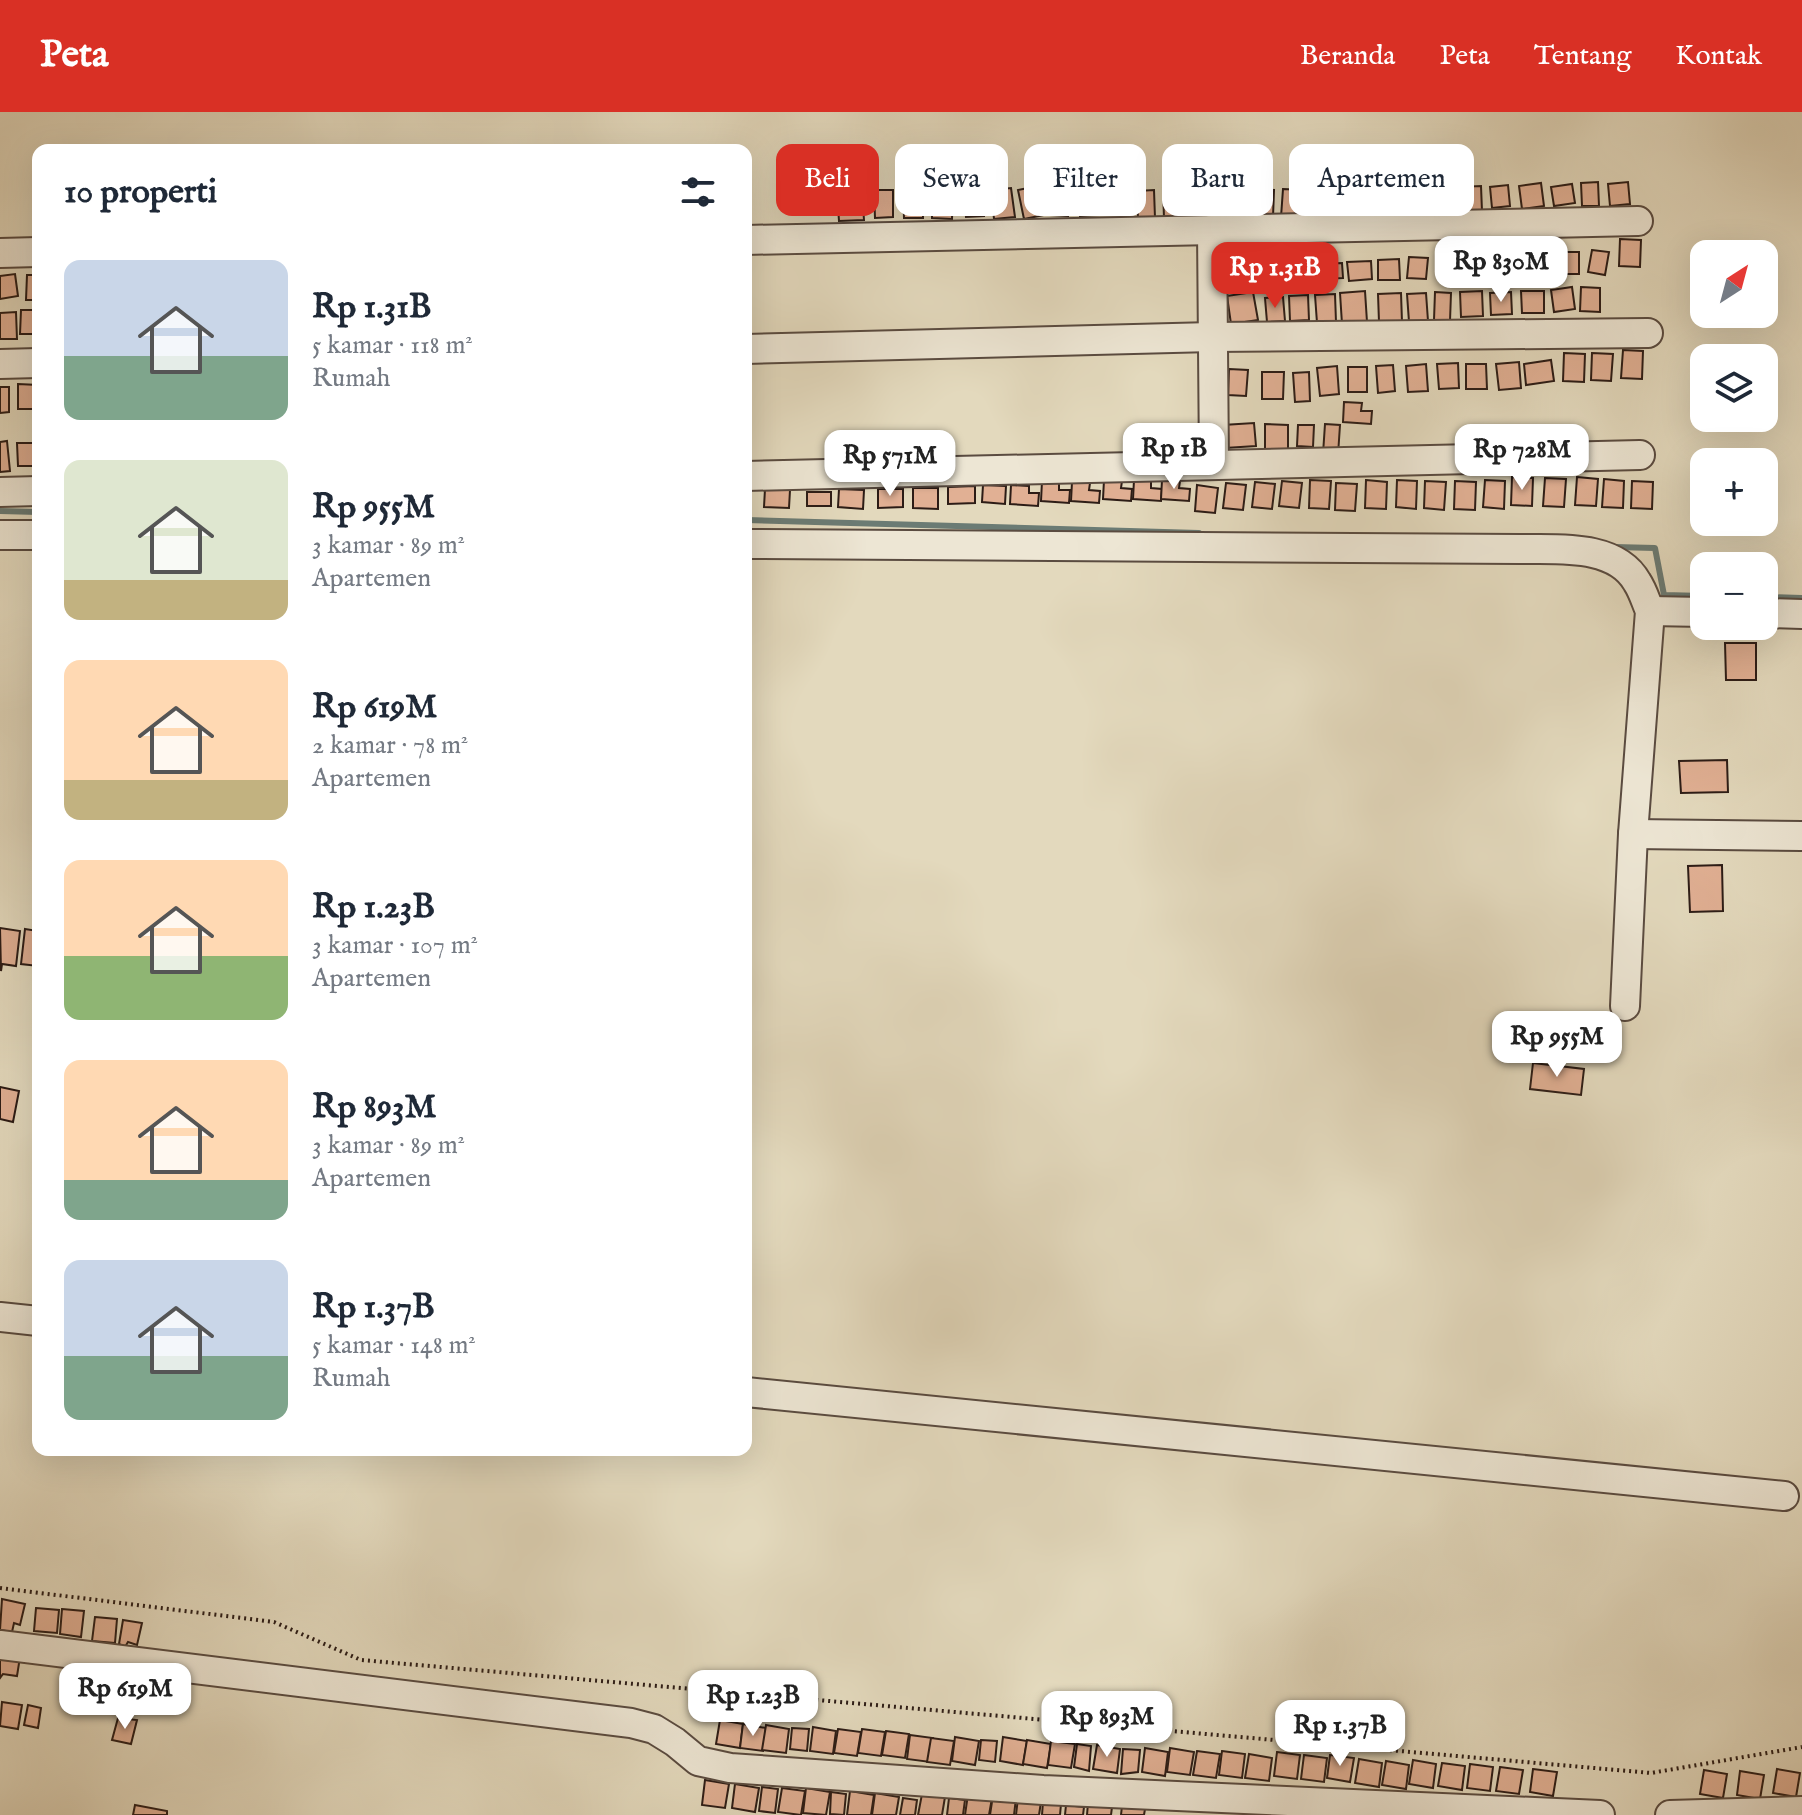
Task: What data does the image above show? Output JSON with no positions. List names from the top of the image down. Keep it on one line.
{"north":"top right","page":{"header":"Peta","nav":["Beranda","Peta","Tentang","Kontak"],"chip":["Beli","Sewa","Filter","Baru","Apartemen"],"heading":"10 properti","price":["Rp 830M","Rp 1.31B","Rp 1B","Rp 728M","Rp 571M","Rp 955M","Rp 619M","Rp 1.23B","Rp 893M","Rp 1.37B"],"map_buttons":["+","−"],"list":[{"name":"Rp 1.31B","note":"5 kamar · 118 m² · Rumah"},{"name":"Rp 955M","note":"3 kamar · 89 m² · Apartemen"},{"name":"Rp 619M","note":"2 kamar · 78 m² · Apartemen"},{"name":"Rp 1.23B","note":"3 kamar · 107 m² · Apartemen"},{"name":"Rp 893M","note":"3 kamar · 89 m² · Apartemen"},{"name":"Rp 1.37B","note":"5 kamar · 148 m² · Rumah"}]}}
